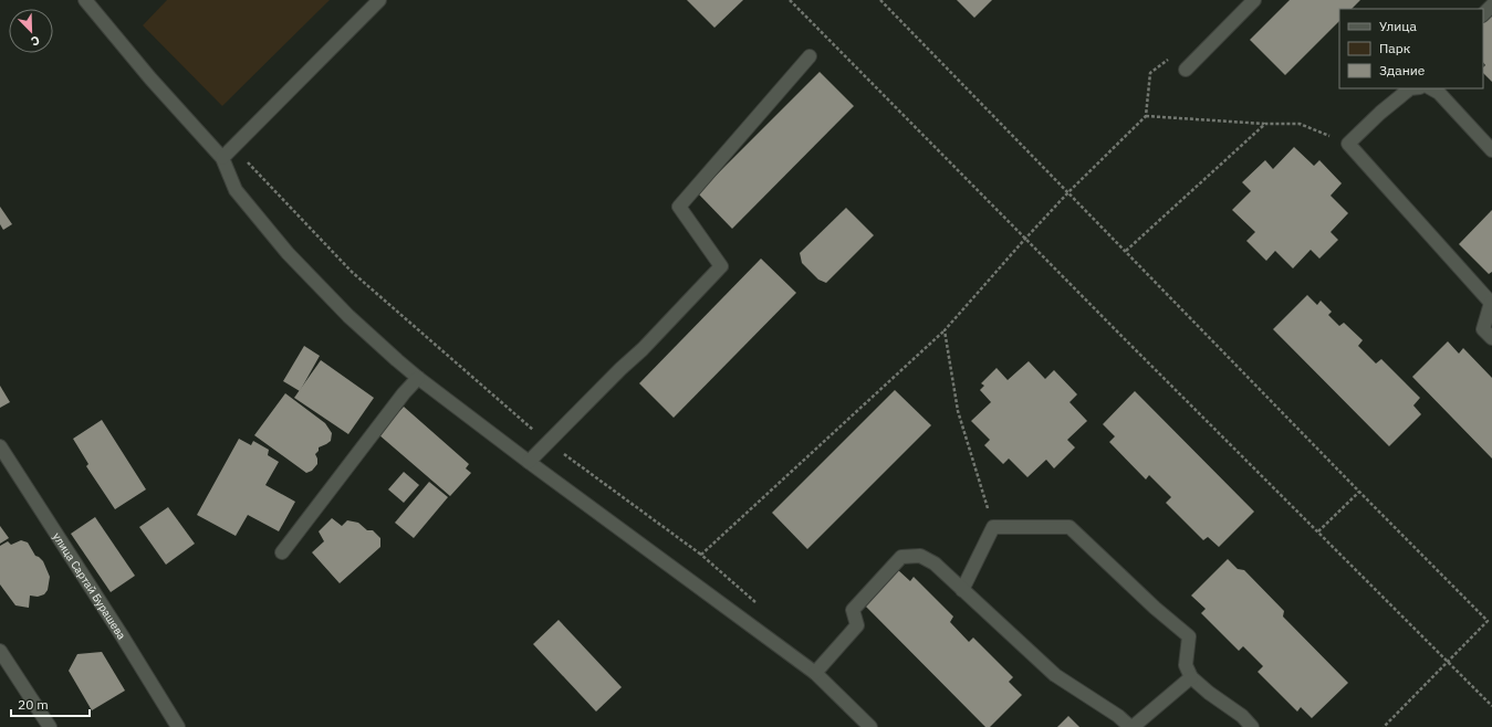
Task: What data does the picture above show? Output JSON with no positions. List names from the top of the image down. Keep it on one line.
{"streets":{"street":["улица Сартай Бурашева"]},"legend":["Улица","Парк","Здание"],"scale_bar":"20 m","north":"bottom right"}
